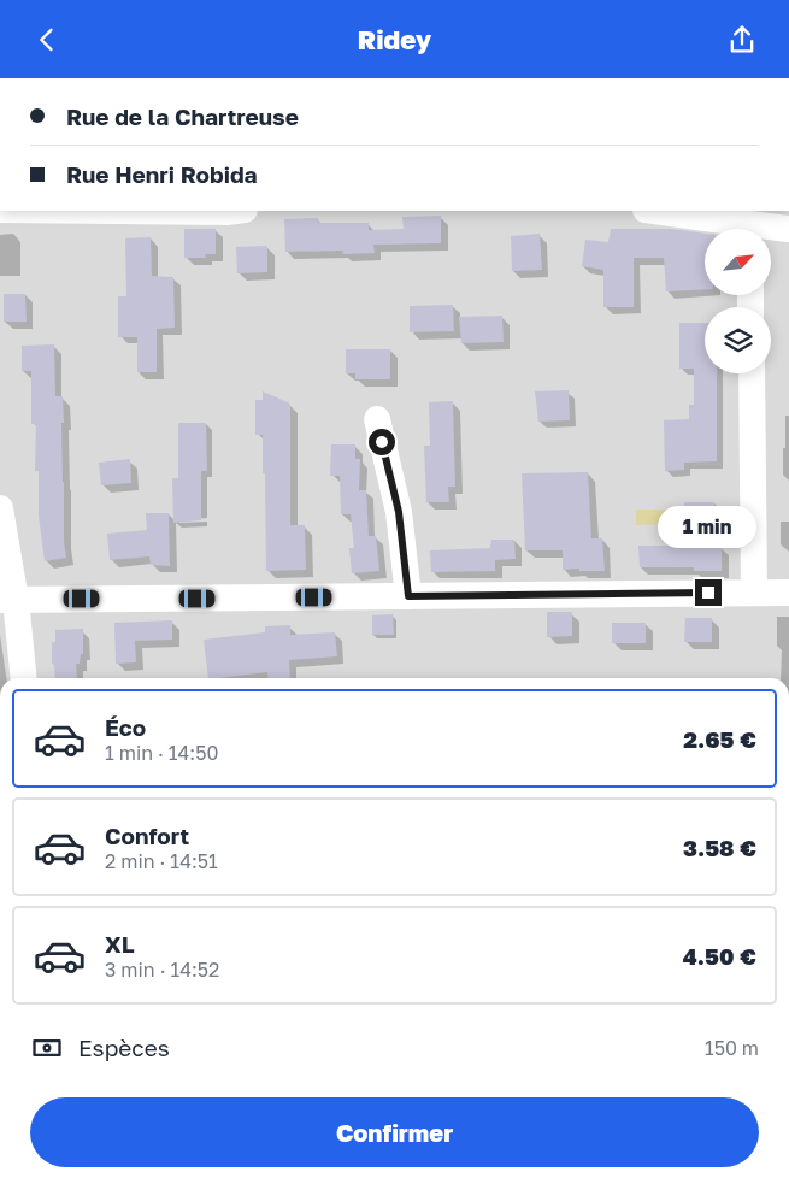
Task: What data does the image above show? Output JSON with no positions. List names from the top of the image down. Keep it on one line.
{"north":"top right","page":{"header":"Ridey","banner":["Rue de la Chartreuse","Rue Henri Robida"],"bubble":"1 min","list":[{"name":"Éco","note":"1 min · 14:50","value":"2.65 €"},{"name":"Confort","note":"2 min · 14:51","value":"3.58 €"},{"name":"XL","note":"3 min · 14:52","value":"4.50 €"}],"pay":["Espèces","150 m"],"buttons":"Confirmer"}}
